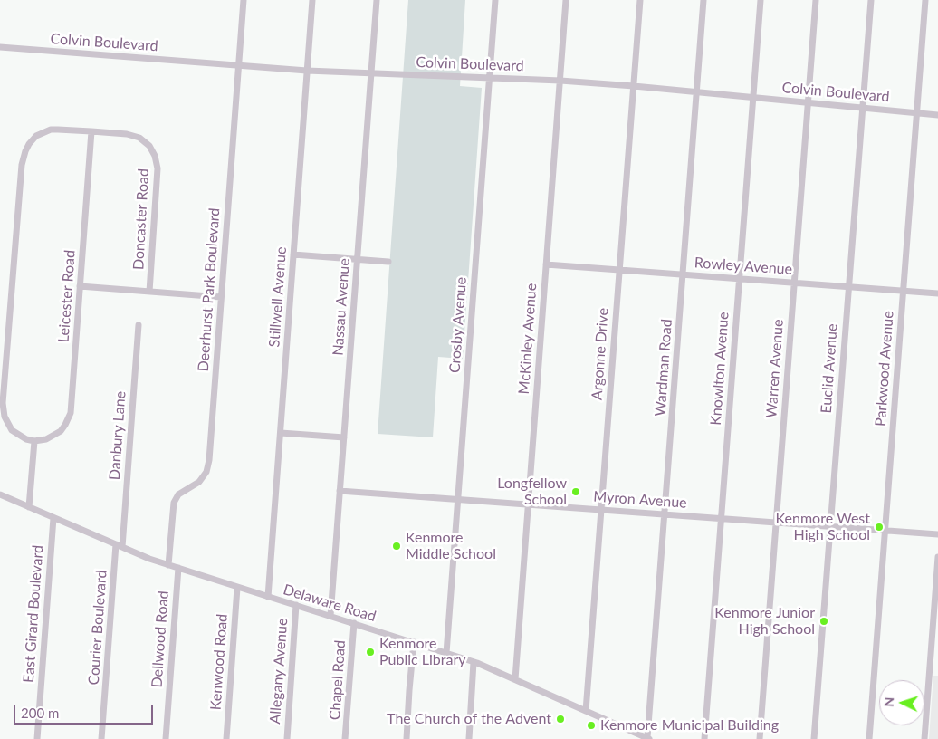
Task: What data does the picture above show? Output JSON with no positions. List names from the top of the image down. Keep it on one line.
{"streets":{"street":["Colvin Boulevard","Doncaster Road","Rowley Avenue","Deerhurst Park Boulevard","Leicester Road","Stillwell Avenue","Nassau Avenue","Crosby Avenue","McKinley Avenue","Argonne Drive","Wardman Road","Knowlton Avenue","Warren Avenue","Euclid Avenue","Parkwood Avenue","Danbury Lane","Myron Avenue","Delaware Road","East Girard Boulevard","Courier Boulevard","Dellwood Road","Kenwood Road","Allegany Avenue","Chapel Road"]},"crossings":[["Colvin Boulevard","Deerhurst Park Boulevard"],["Colvin Boulevard","Stillwell Avenue"],["Colvin Boulevard","Nassau Avenue"],["Colvin Boulevard","Crosby Avenue"],["Colvin Boulevard","McKinley Avenue"],["Colvin Boulevard","Argonne Drive"],["Colvin Boulevard","Wardman Road"],["Colvin Boulevard","Knowlton Avenue"],["Colvin Boulevard","Warren Avenue"],["Colvin Boulevard","Euclid Avenue"],["Colvin Boulevard","Parkwood Avenue"],["Doncaster Road","Leicester Road"],["Rowley Avenue","McKinley Avenue"],["Rowley Avenue","Argonne Drive"],["Rowley Avenue","Wardman Road"],["Rowley Avenue","Knowlton Avenue"],["Rowley Avenue","Warren Avenue"],["Rowley Avenue","Euclid Avenue"],["Rowley Avenue","Parkwood Avenue"],["Deerhurst Park Boulevard","Delaware Road"],["Stillwell Avenue","Delaware Road"],["Nassau Avenue","Myron Avenue"],["Nassau Avenue","Delaware Road"],["Crosby Avenue","Myron Avenue"],["Crosby Avenue","Delaware Road"],["McKinley Avenue","Myron Avenue"],["McKinley Avenue","Delaware Road"],["Argonne Drive","Myron Avenue"],["Argonne Drive","Delaware Road"],["Wardman Road","Myron Avenue"],["Wardman Road","Delaware Road"],["Knowlton Avenue","Myron Avenue"],["Warren Avenue","Myron Avenue"],["Euclid Avenue","Myron Avenue"],["Parkwood Avenue","Myron Avenue"],["Danbury Lane","Delaware Road"],["Danbury Lane","Courier Boulevard"],["Delaware Road","East Girard Boulevard"],["Delaware Road","Courier Boulevard"],["Delaware Road","Dellwood Road"],["Delaware Road","Kenwood Road"],["Delaware Road","Allegany Avenue"],["Delaware Road","Chapel Road"]],"places":["Longfellow School","Kenmore West High School","Kenmore Middle School","Kenmore Junior High School","Kenmore Public Library","The Church of the Advent","Kenmore Municipal Building"],"scale_bar":"200 m","north":"left"}
